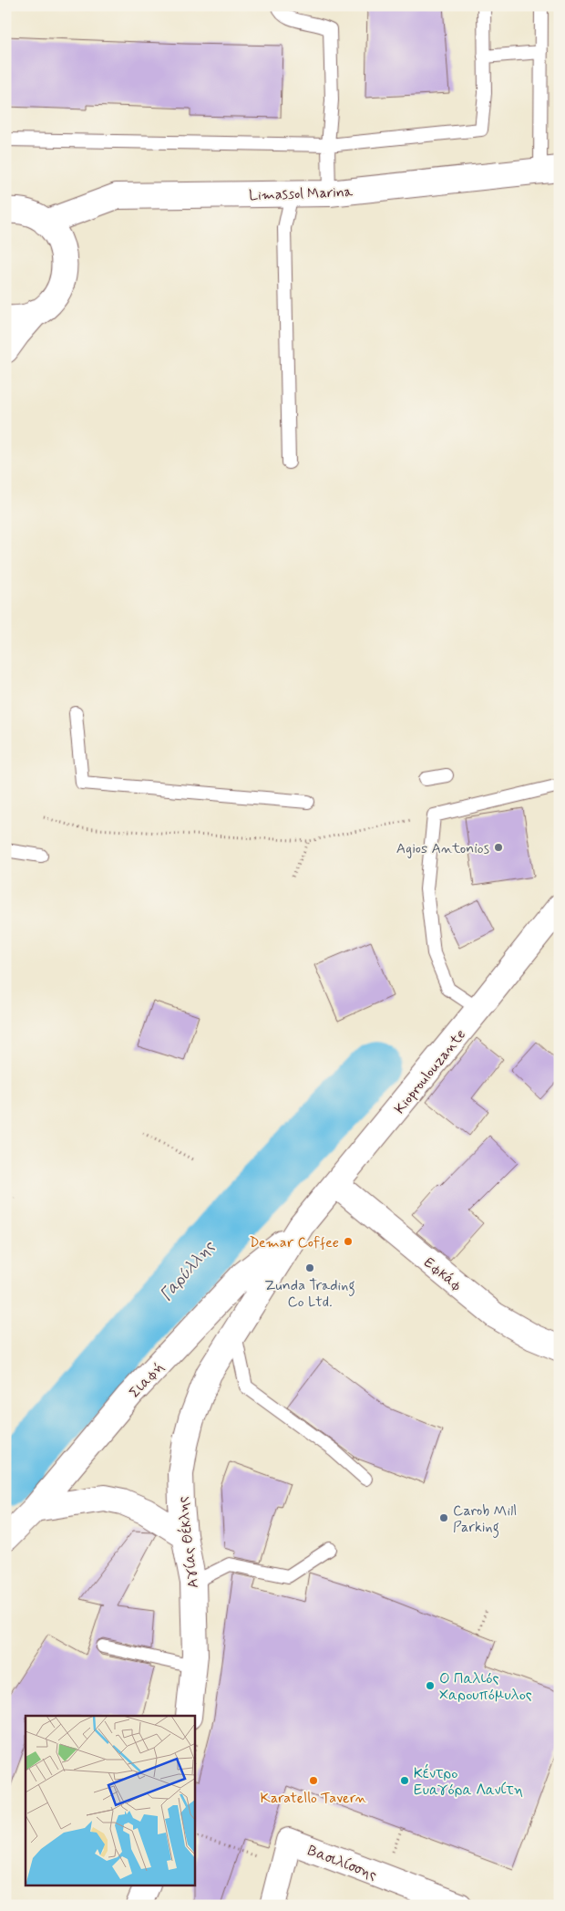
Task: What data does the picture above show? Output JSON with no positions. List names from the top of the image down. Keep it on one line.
{"streets":{"main road":["Limassol Marina","Kioproulouzante","Εφκάφ","Σιαφή","Αγίας Θέκλης","Βασιλίσσης"]},"crossings":[["Kioproulouzante","Εφκάφ"],["Kioproulouzante","Σιαφή"],["Kioproulouzante","Αγίας Θέκλης"],["Σιαφή","Αγίας Θέκλης"]],"water":["Γαρύλλης"],"places":["Agios Antonios","Demar Coffee","Zunda Trading Co Ltd.","Carob Mill Parking","Ο Παλιός Χαρουπόμυλος","Karatello Tavern","Κέντρο Ευαγόρα Λανίτη"]}
